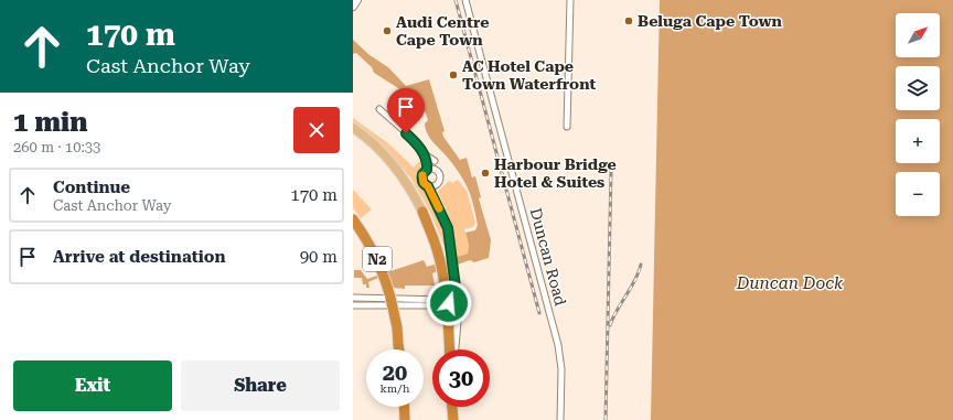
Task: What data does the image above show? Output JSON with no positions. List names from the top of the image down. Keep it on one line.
{"streets":{"highway":["N2"],"street":["Duncan Road"]},"water":["Duncan Dock"],"places":["Beluga Cape Town","Audi Centre Cape Town","AC Hotel Cape Town Waterfront","Harbour Bridge Hotel & Suites"],"north":"top right","page":{"turn":["170 m","Cast Anchor Way"],"map_buttons":["+","−"],"heading":["1 min","260 m · 10:33"],"list":[{"name":"Continue","note":"Cast Anchor Way","value":"170 m"},{"name":"Arrive at destination","value":"90 m"}],"speed":"20 km/h","limit":"30","buttons":["Exit","Share"]}}
